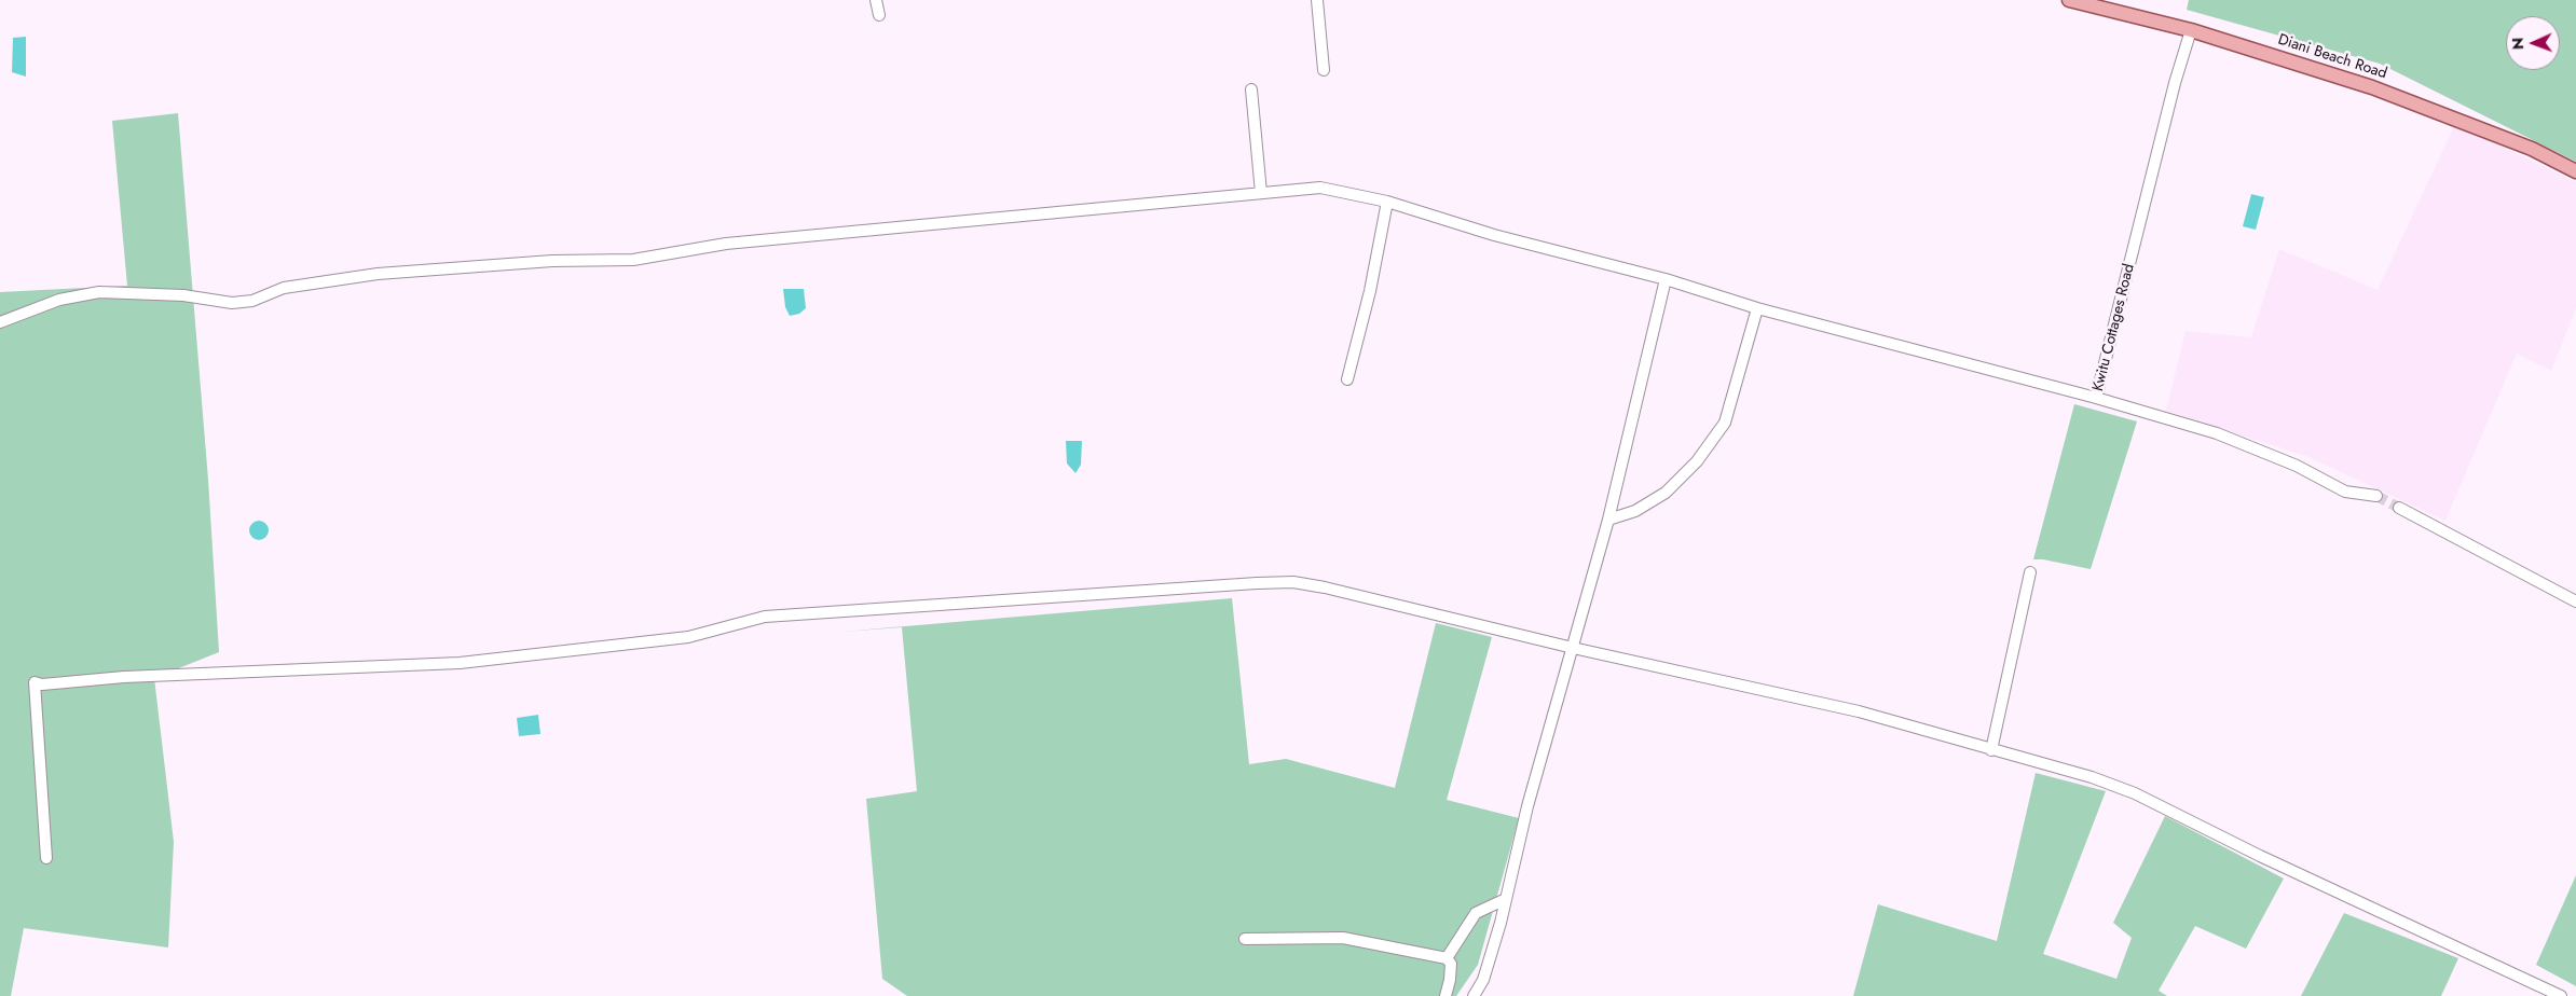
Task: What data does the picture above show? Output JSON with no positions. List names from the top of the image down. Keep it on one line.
{"streets":{"main road":["Diani Beach Road"],"street":["Kwitu Cottages Road"]},"crossings":[["Diani Beach Road","Kwitu Cottages Road"]],"north":"left"}
